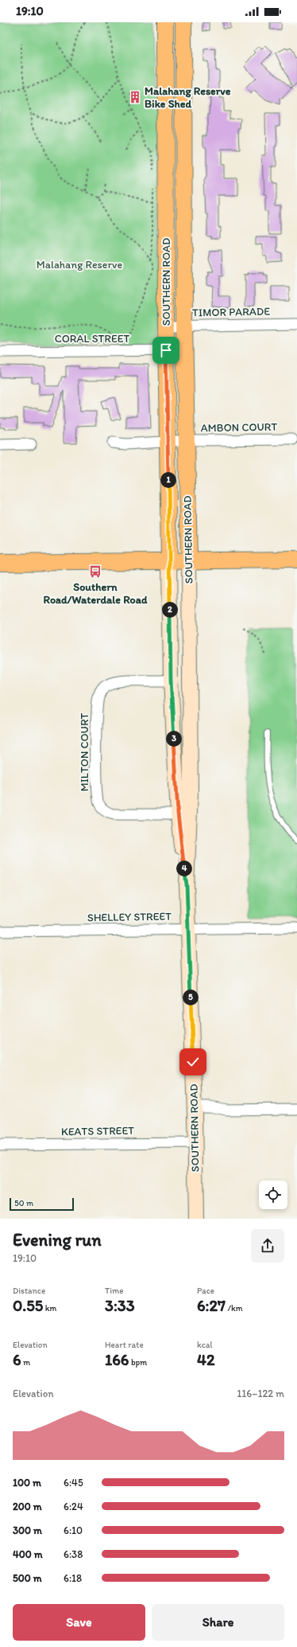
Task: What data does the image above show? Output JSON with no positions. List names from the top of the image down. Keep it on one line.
{"streets":{"main road":["SOUTHERN ROAD"],"street":["TIMOR PARADE","CORAL STREET","AMBON COURT","MILTON COURT","SHELLEY STREET","KEATS STREET"]},"crossings":[["SOUTHERN ROAD","TIMOR PARADE"],["SOUTHERN ROAD","CORAL STREET"],["SOUTHERN ROAD","AMBON COURT"],["SOUTHERN ROAD","MILTON COURT"],["SOUTHERN ROAD","SHELLEY STREET"],["SOUTHERN ROAD","KEATS STREET"]],"parks":["Malahang Reserve"],"places":{"building":["Malahang Reserve Bike Shed"],"bus stop":["Southern Road/Waterdale Road"]},"scale_bar":"50 m","page":{"status":"19:10","pins":["1","2","3","4","5"],"scale":"50 m","heading":["Evening run","19:10"],"stats":[["Distance","0.55 km"],["Time","3:33"],["Pace","6:27 /km"],["Elevation","6 m"],["Heart rate","166 bpm"],["kcal","42"]],"chart":["Elevation","116–122 m"],"list":[{"name":"100 m","note":"6:45"},{"name":"200 m","note":"6:24"},{"name":"300 m","note":"6:10"},{"name":"400 m","note":"6:38"},{"name":"500 m","note":"6:18"}],"buttons":["Save","Share"]}}
